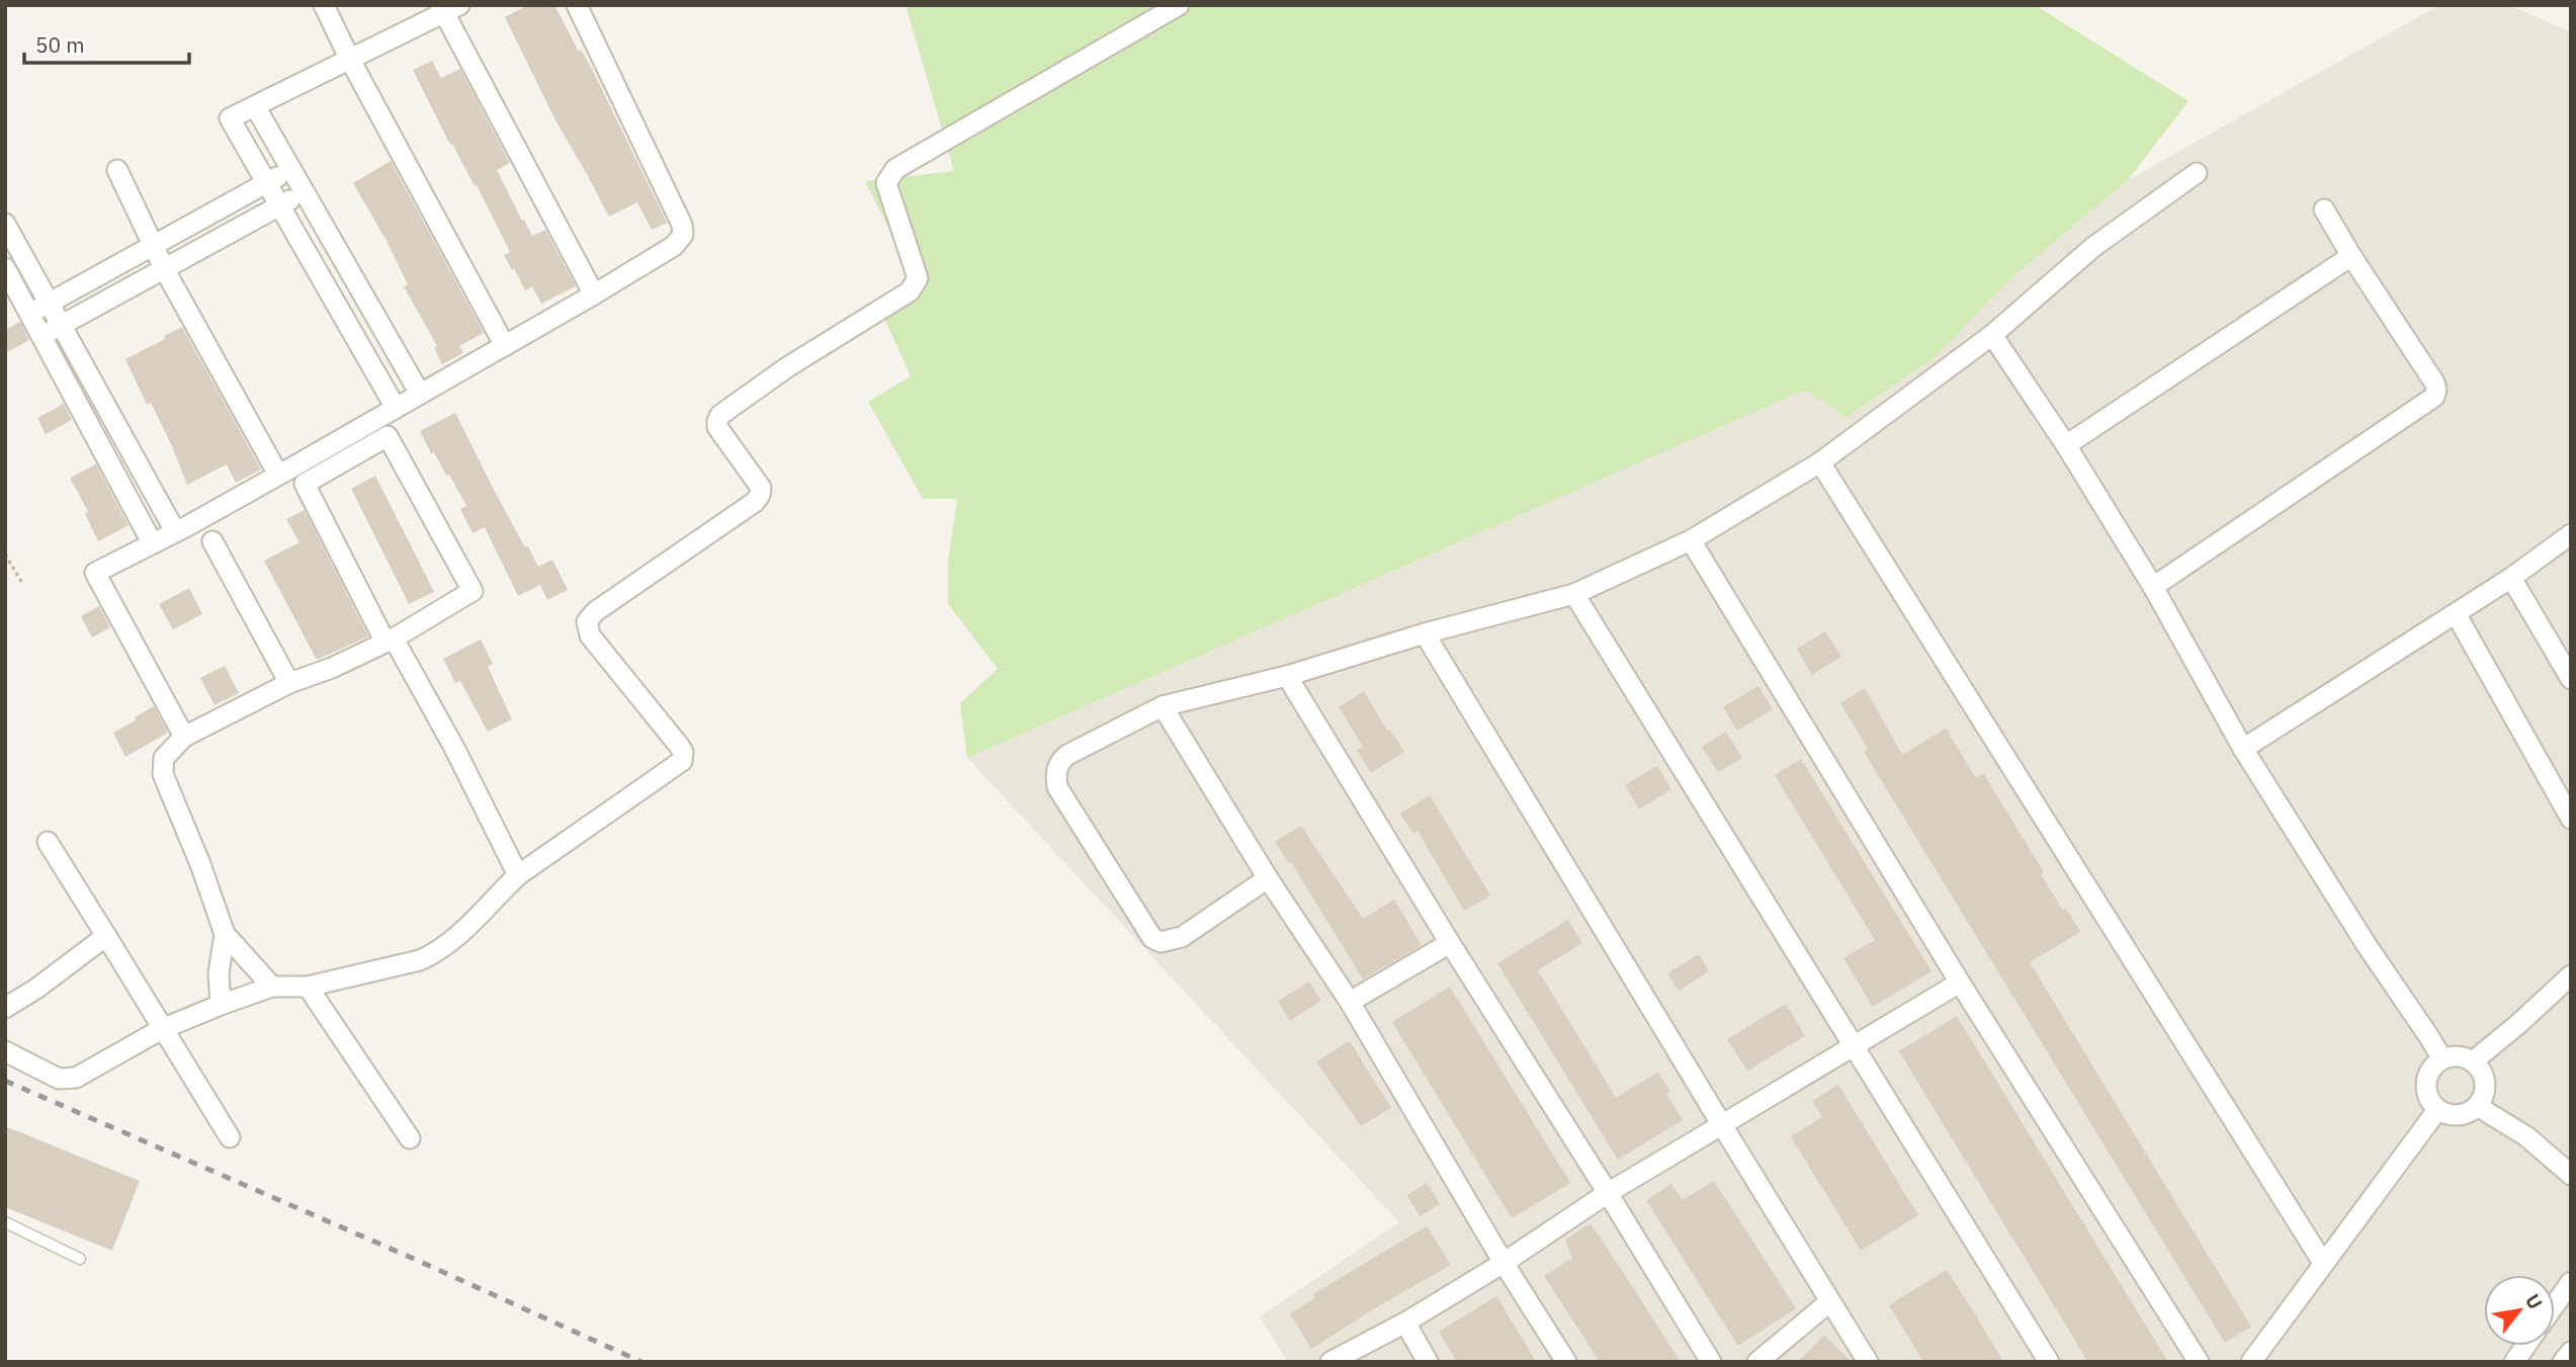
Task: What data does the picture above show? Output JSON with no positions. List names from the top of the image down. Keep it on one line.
{"scale_bar":"50 m","north":"top right"}
